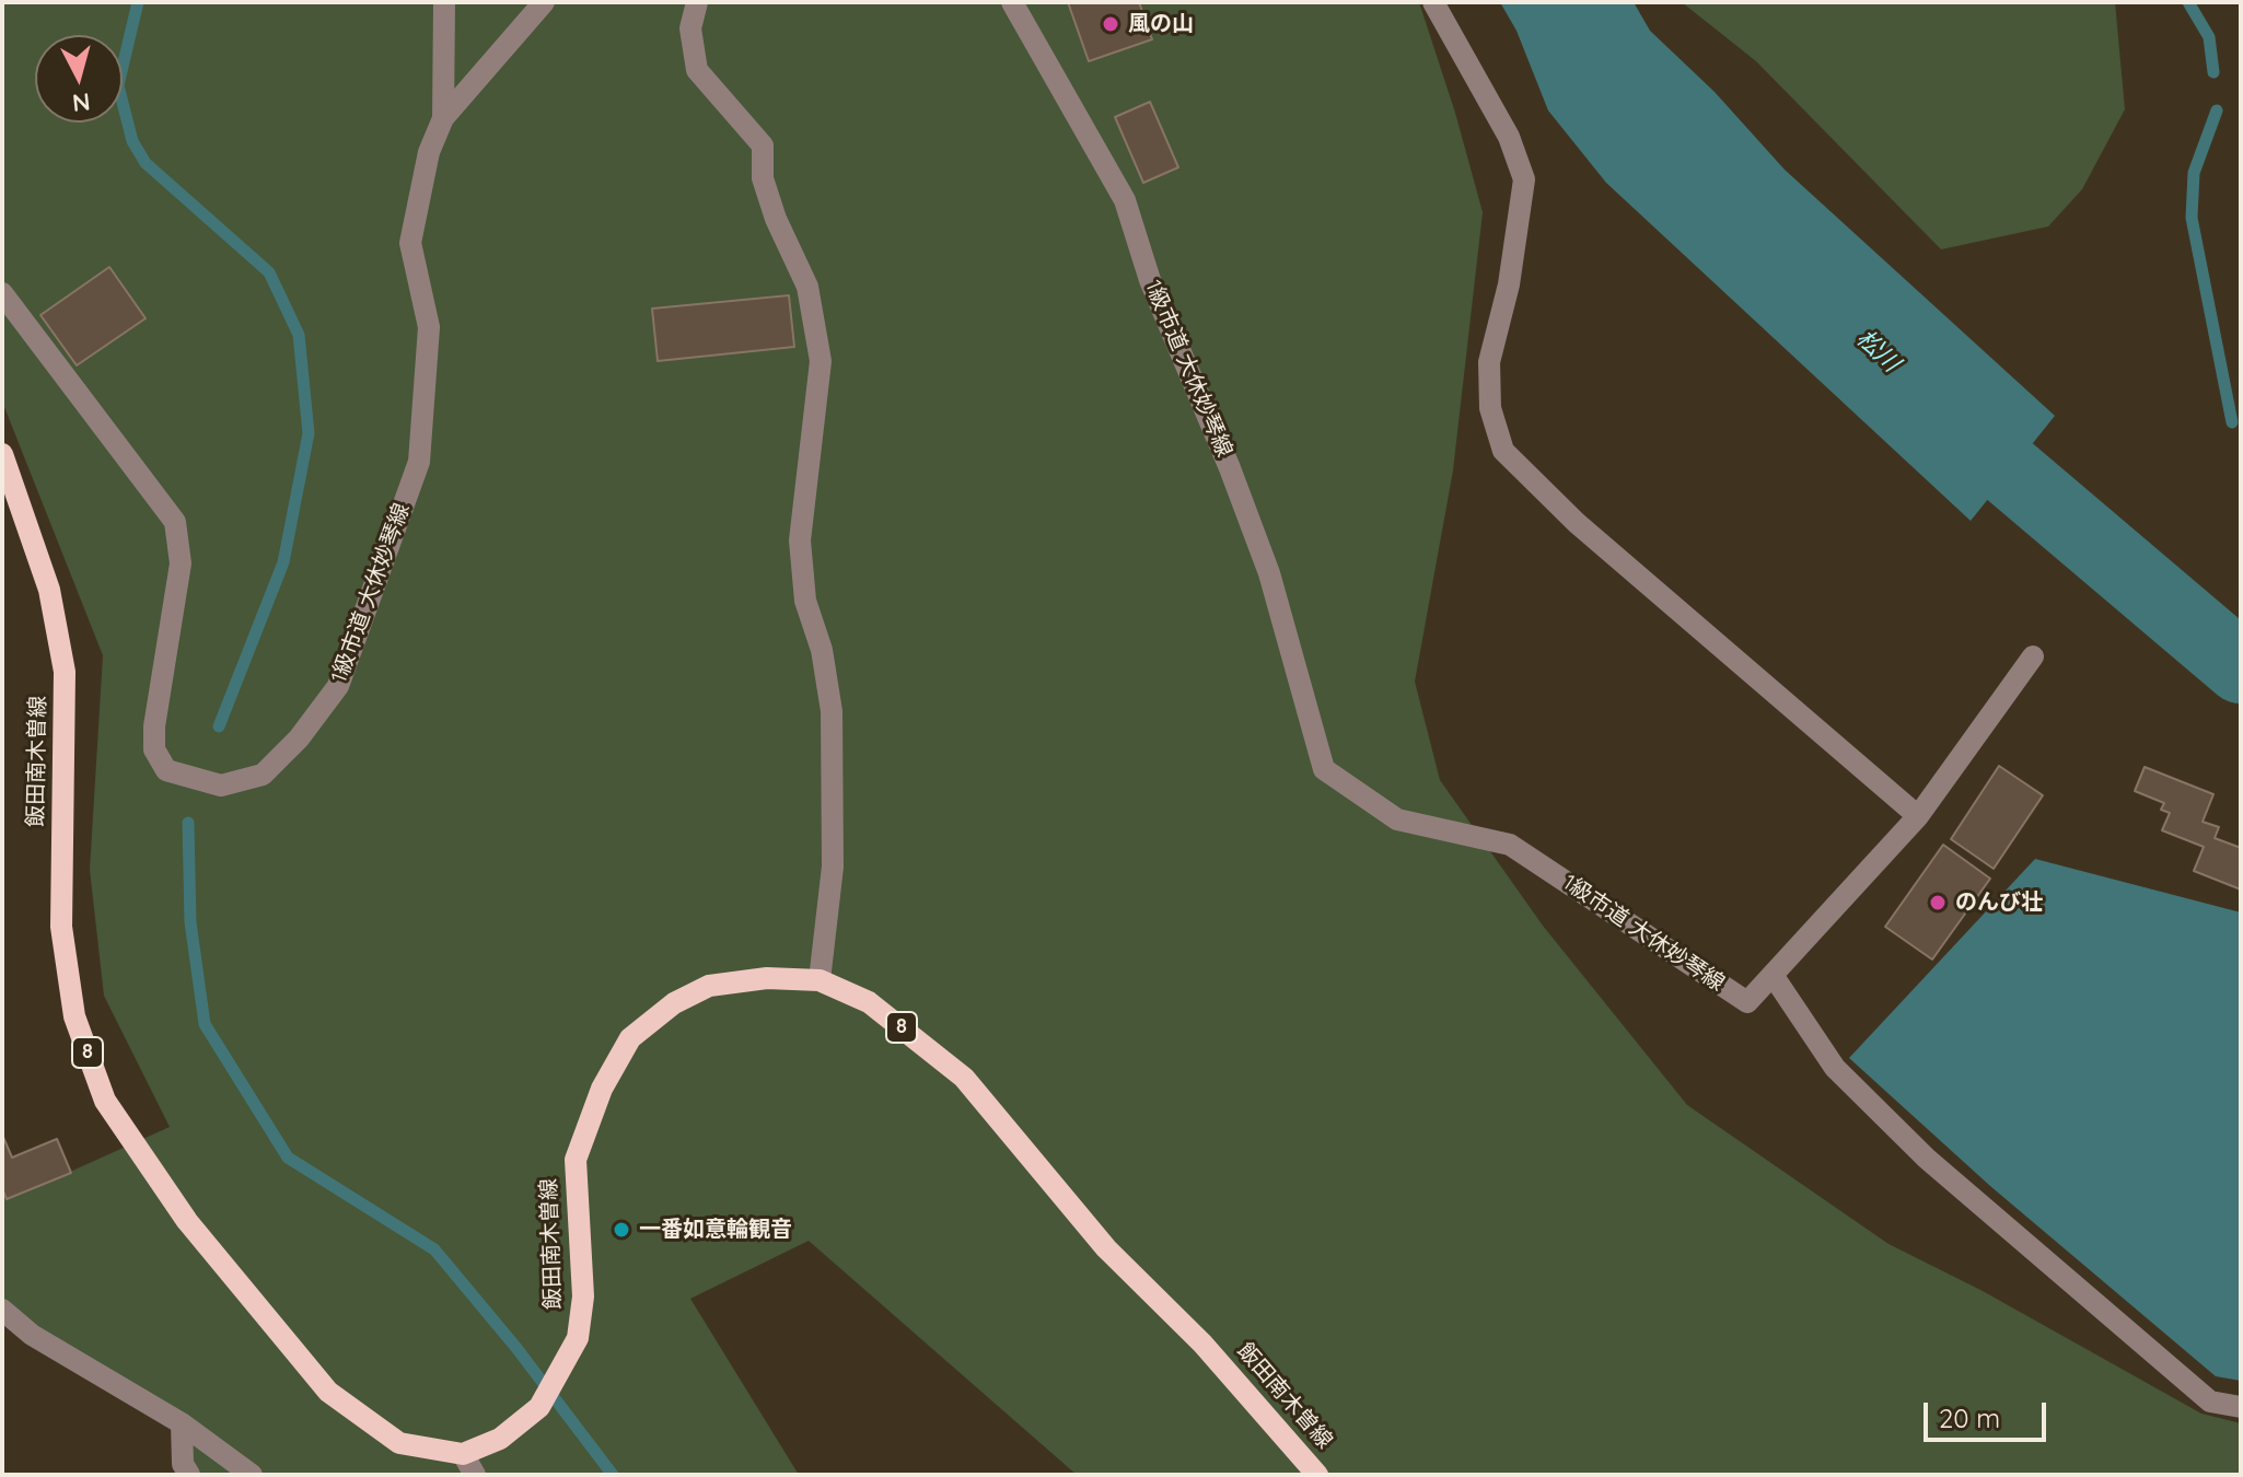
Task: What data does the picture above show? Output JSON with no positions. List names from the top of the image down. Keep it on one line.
{"streets":{"main road":["飯田南木曽線","8"],"street":["1級市道 大休妙琴線"]},"water":["松川"],"places":["風の山","のんび壮","一番如意輪観音"],"scale_bar":"20 m","north":"bottom"}
